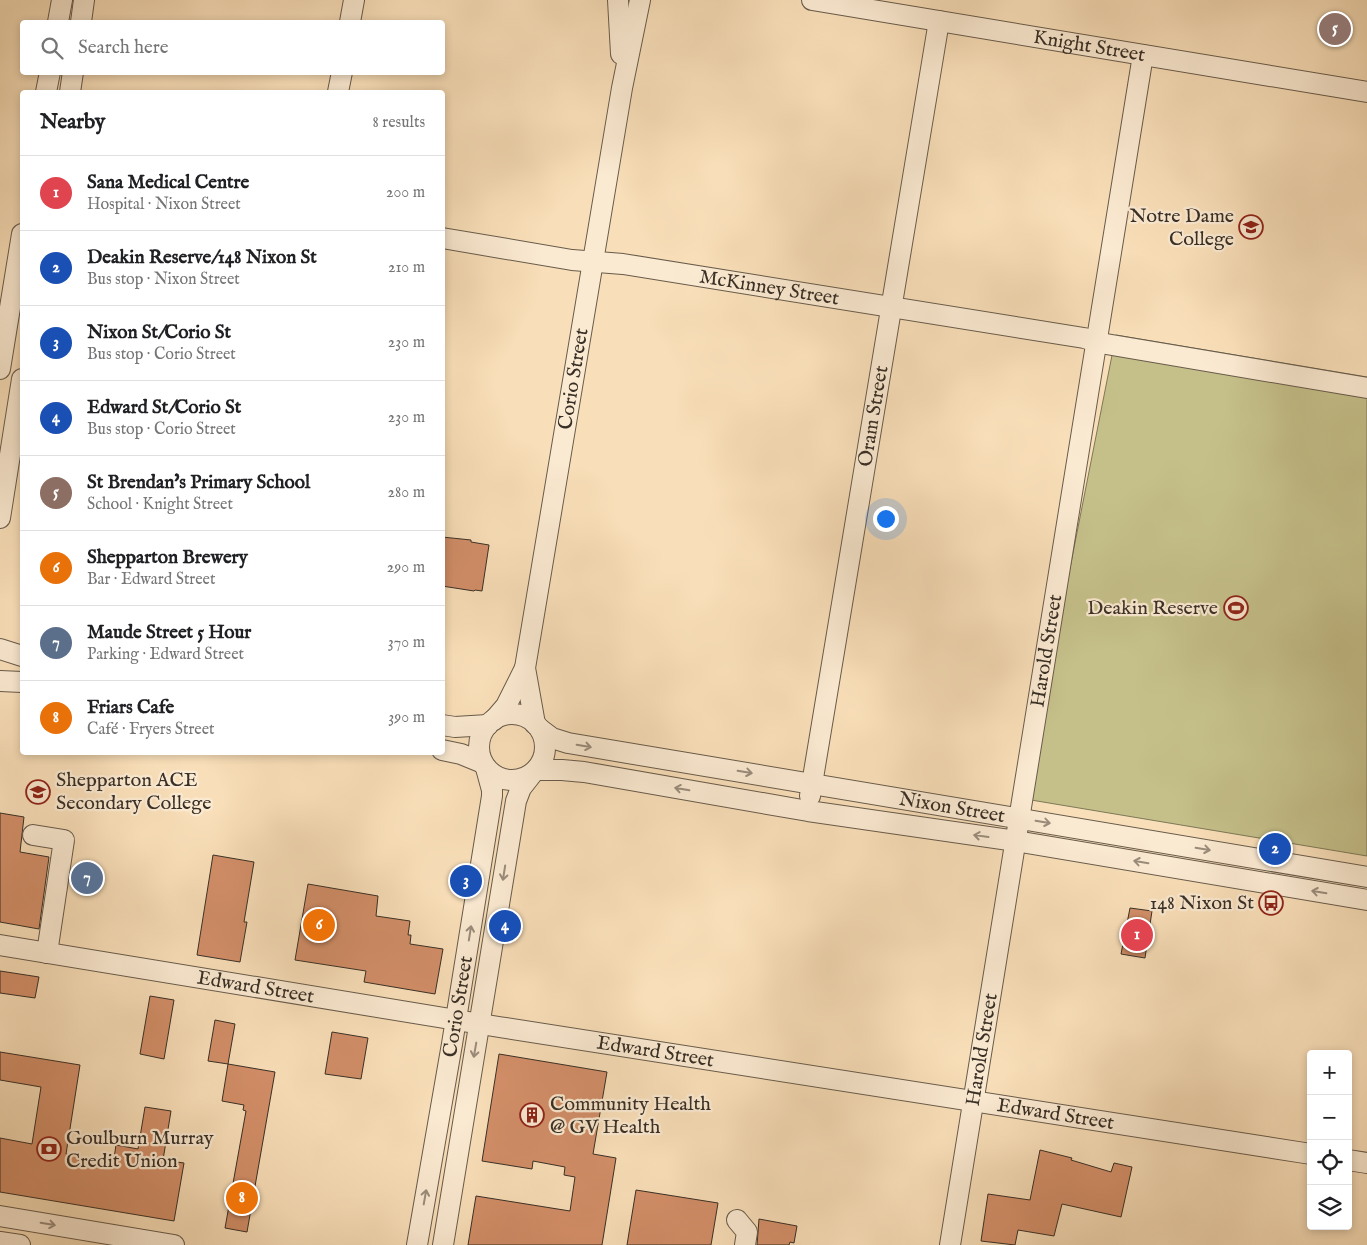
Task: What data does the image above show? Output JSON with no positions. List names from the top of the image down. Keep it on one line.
{"streets":{"street":["Knight Street","McKinney Street","Corio Street","Oram Street","Harold Street","Nixon Street","Edward Street"]},"crossings":[["Knight Street","Oram Street"],["Knight Street","Harold Street"],["McKinney Street","Corio Street"],["McKinney Street","Oram Street"],["McKinney Street","Harold Street"],["Corio Street","Nixon Street"],["Corio Street","Edward Street"],["Oram Street","Nixon Street"],["Harold Street","Nixon Street"],["Harold Street","Edward Street"]],"places":{"school or university":["Notre Dame College","Shepparton ACE Secondary College"],"sports":["Deakin Reserve"],"bus stop":["148 Nixon St"],"building":["Community Health @ GV Health"],"bank":["Goulburn Murray Credit Union"]},"page":{"pins":["5","2","7","3","6","4","1","8"],"search":"Search here","heading":["Nearby","8 results"],"list":[{"mark":"1","name":"Sana Medical Centre","note":"Hospital · Nixon Street","value":"200 m"},{"mark":"2","name":"Deakin Reserve/148 Nixon St","note":"Bus stop · Nixon Street","value":"210 m"},{"mark":"3","name":"Nixon St/Corio St","note":"Bus stop · Corio Street","value":"230 m"},{"mark":"4","name":"Edward St/Corio St","note":"Bus stop · Corio Street","value":"230 m"},{"mark":"5","name":"St Brendan's Primary School","note":"School · Knight Street","value":"280 m"},{"mark":"6","name":"Shepparton Brewery","note":"Bar · Edward Street","value":"290 m"},{"mark":"7","name":"Maude Street 5 Hour","note":"Parking · Edward Street","value":"370 m"},{"mark":"8","name":"Friars Cafe","note":"Café · Fryers Street","value":"390 m"}],"map_buttons":["+","−"]}}
